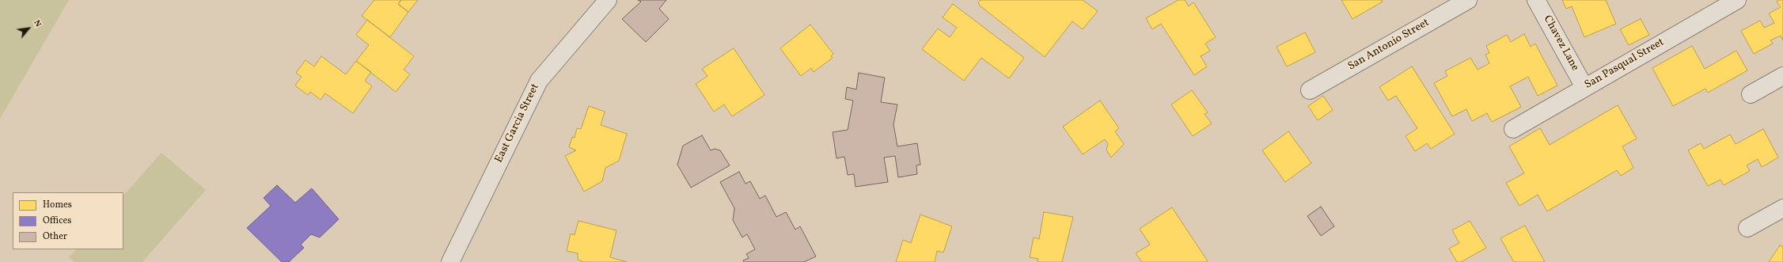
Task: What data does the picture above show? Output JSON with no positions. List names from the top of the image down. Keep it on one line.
{"streets":{"street":["Chavez Lane","San Antonio Street","San Pasqual Street","East Garcia Street"]},"crossings":[["Chavez Lane","San Pasqual Street"]],"legend":["Homes","Offices","Other"],"north":"top right"}
